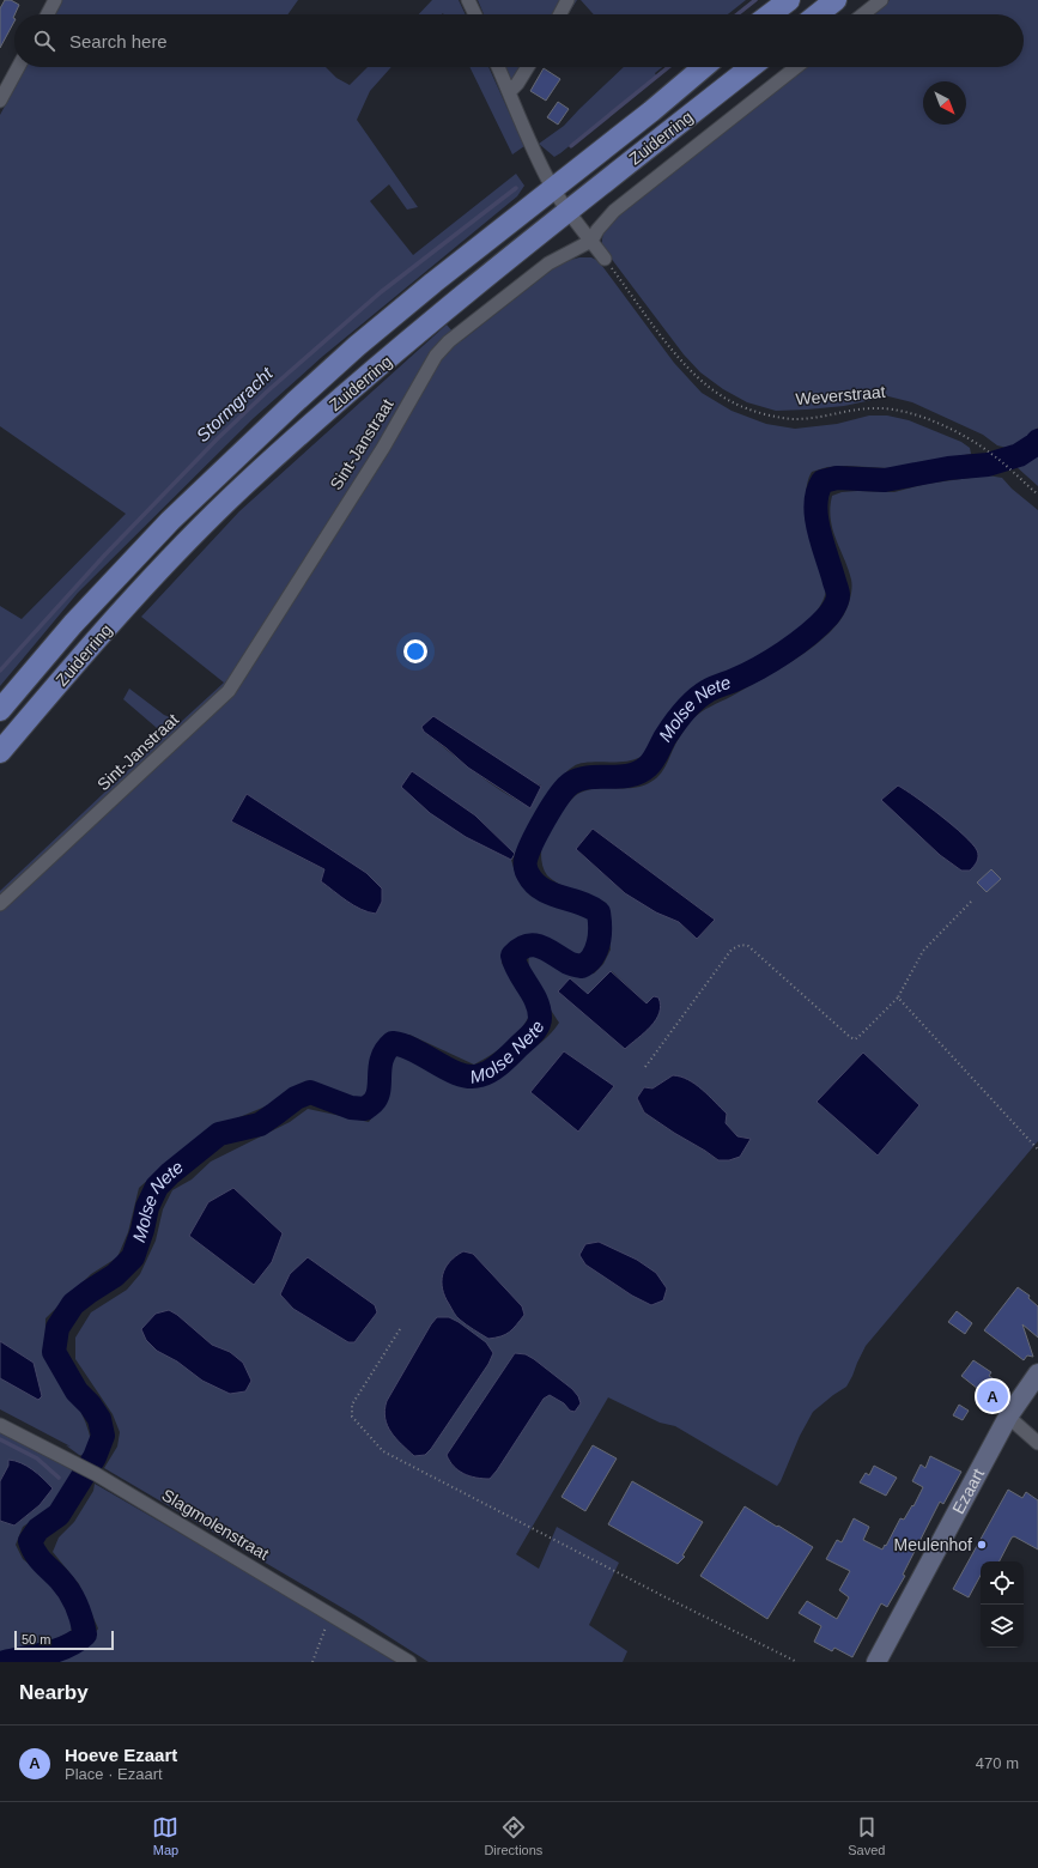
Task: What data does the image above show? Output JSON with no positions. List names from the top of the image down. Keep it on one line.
{"streets":{"highway":["Zuiderring"],"main road":["Ezaart"],"street":["Sint-Janstraat","Slagmolenstraat"],"path":["Weverstraat"]},"water":["Stormgracht","Molse Nete"],"places":["Meulenhof"],"scale_bar":"50 m","north":"bottom right","page":{"search":"Search here","pins":"A","scale":"50 m","heading":"Nearby","list":[{"mark":"A","name":"Hoeve Ezaart","note":"Place · Ezaart","value":"470 m"}],"nav":["Map","Directions","Saved"]}}
